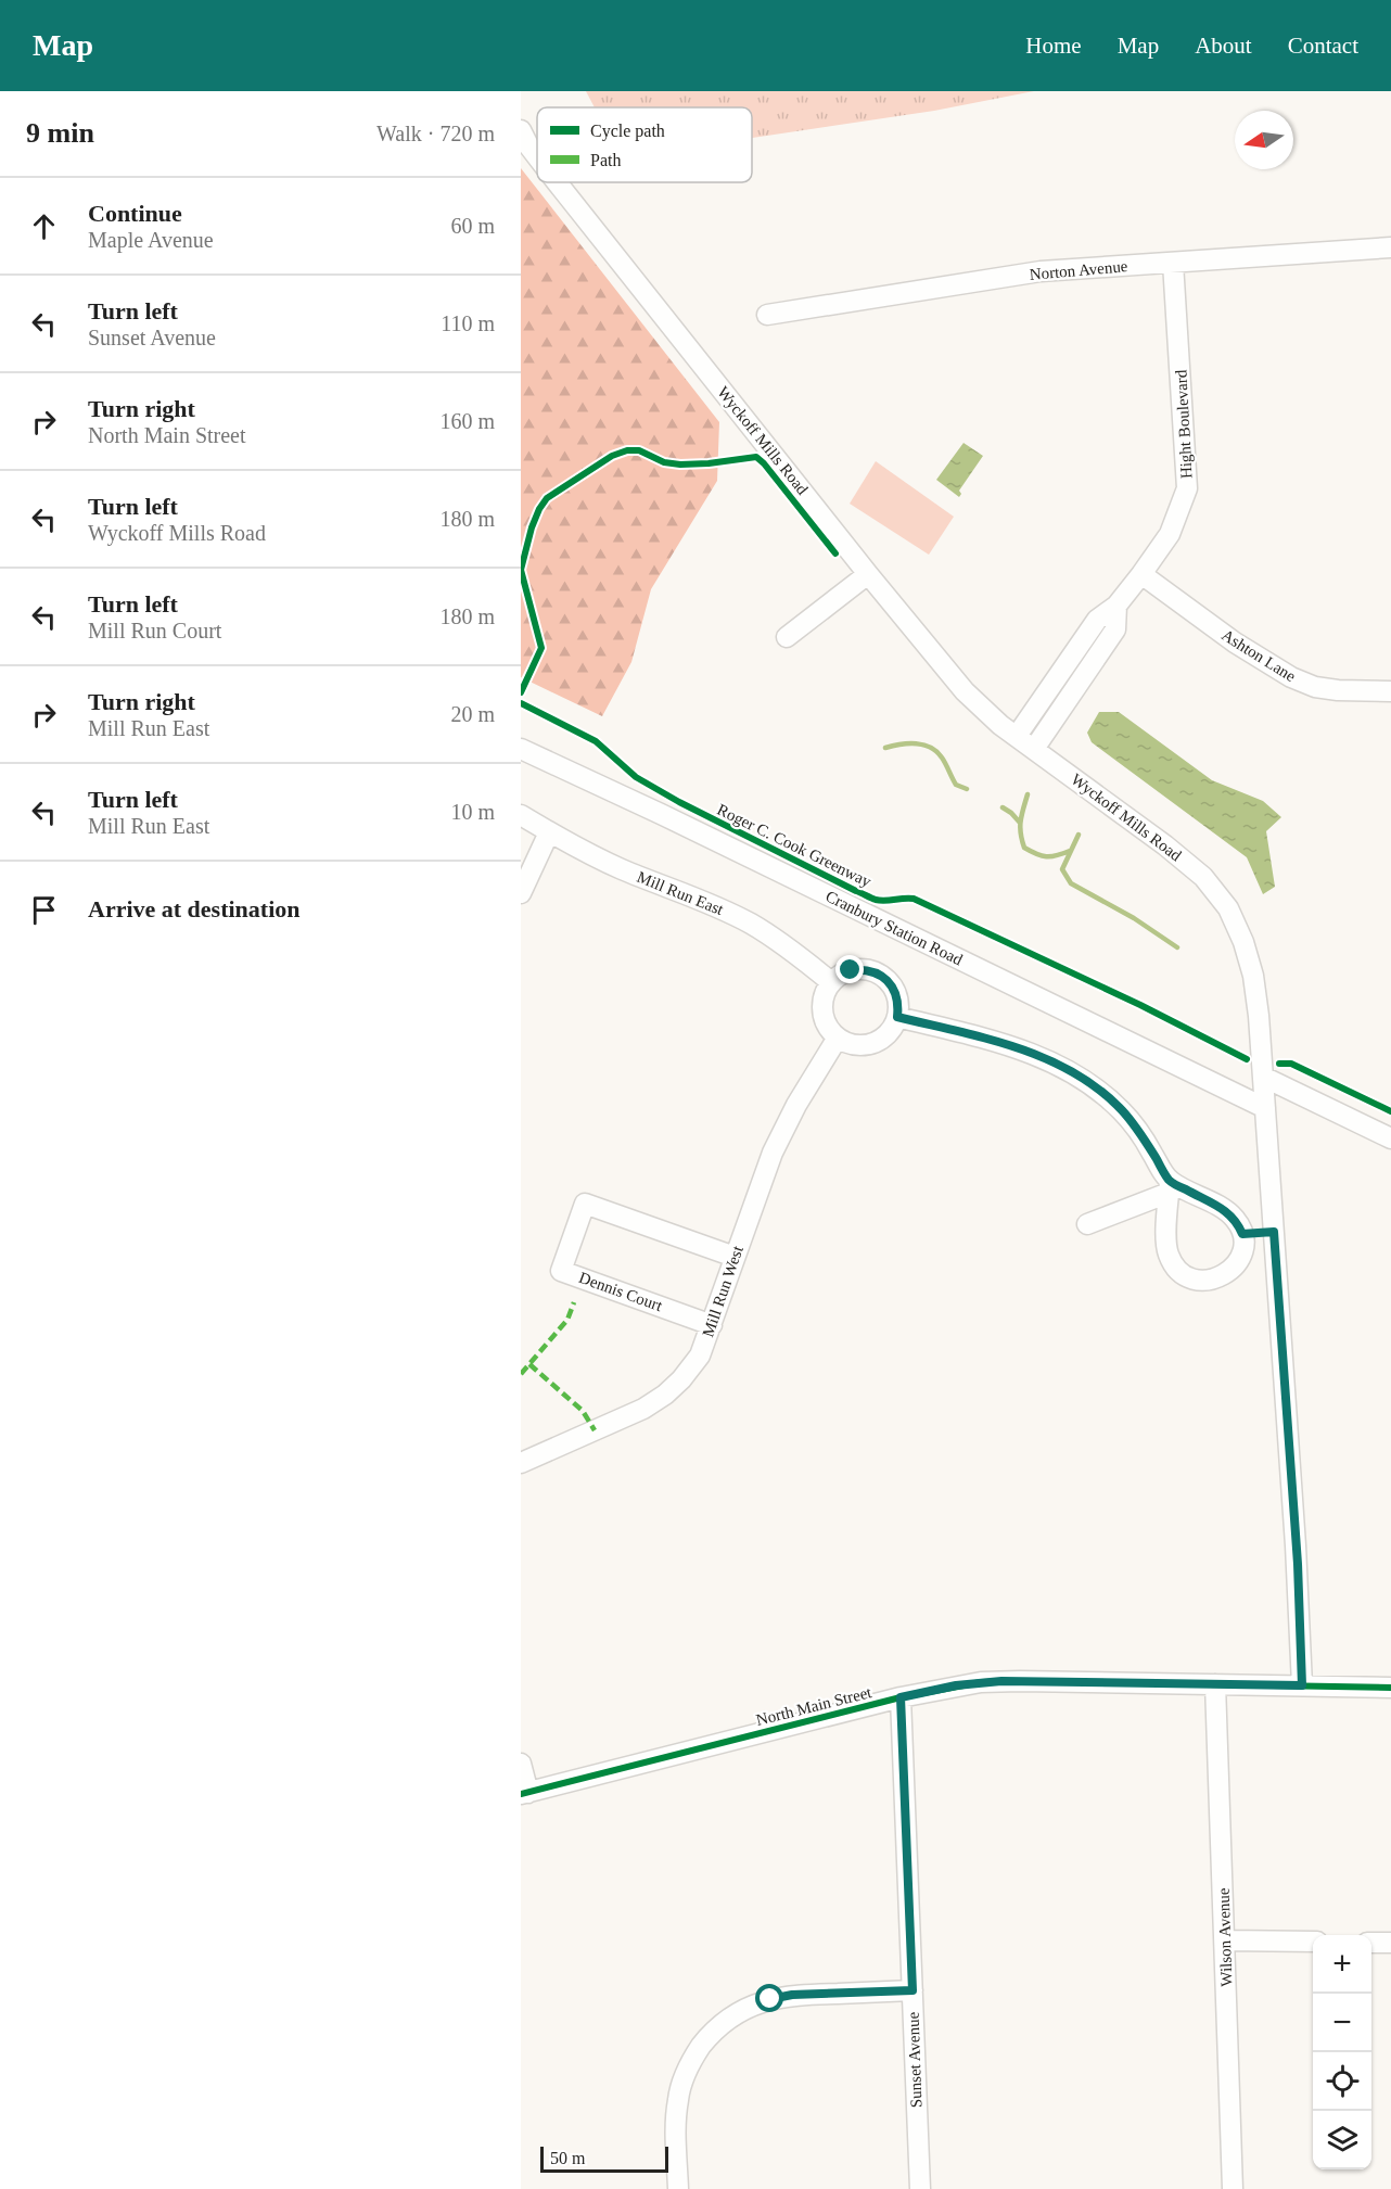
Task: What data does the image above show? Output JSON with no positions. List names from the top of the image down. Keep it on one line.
{"streets":{"street":["Norton Avenue","Hight Boulevard","Wyckoff Mills Road","Ashton Lane","Mill Run East","Cranbury Station Road","Dennis Court","Mill Run West","North Main Street","Wilson Avenue","Sunset Avenue"],"cycle path":["Roger C. Cook Greenway"]},"crossings":[["Norton Avenue","Hight Boulevard"],["Hight Boulevard","Wyckoff Mills Road"],["Hight Boulevard","Ashton Lane"],["Wyckoff Mills Road","Cranbury Station Road"],["Wyckoff Mills Road","North Main Street"],["Mill Run East","Mill Run West"],["Dennis Court","Mill Run West"],["North Main Street","Wilson Avenue"],["North Main Street","Sunset Avenue"]],"legend":["Cycle path","Path"],"scale_bar":"50 m","north":"left","page":{"header":"Map","nav":["Home","Map","About","Contact"],"heading":["9 min","Walk · 720 m"],"list":[["Continue","Maple Avenue","60 m"],["Turn left","Sunset Avenue","110 m"],["Turn right","North Main Street","160 m"],["Turn left","Wyckoff Mills Road","180 m"],["Turn left","Mill Run Court","180 m"],["Turn right","Mill Run East","20 m"],["Turn left","Mill Run East","10 m"],"Arrive at destination"],"map_buttons":["+","−"],"scale":"50 m"}}
